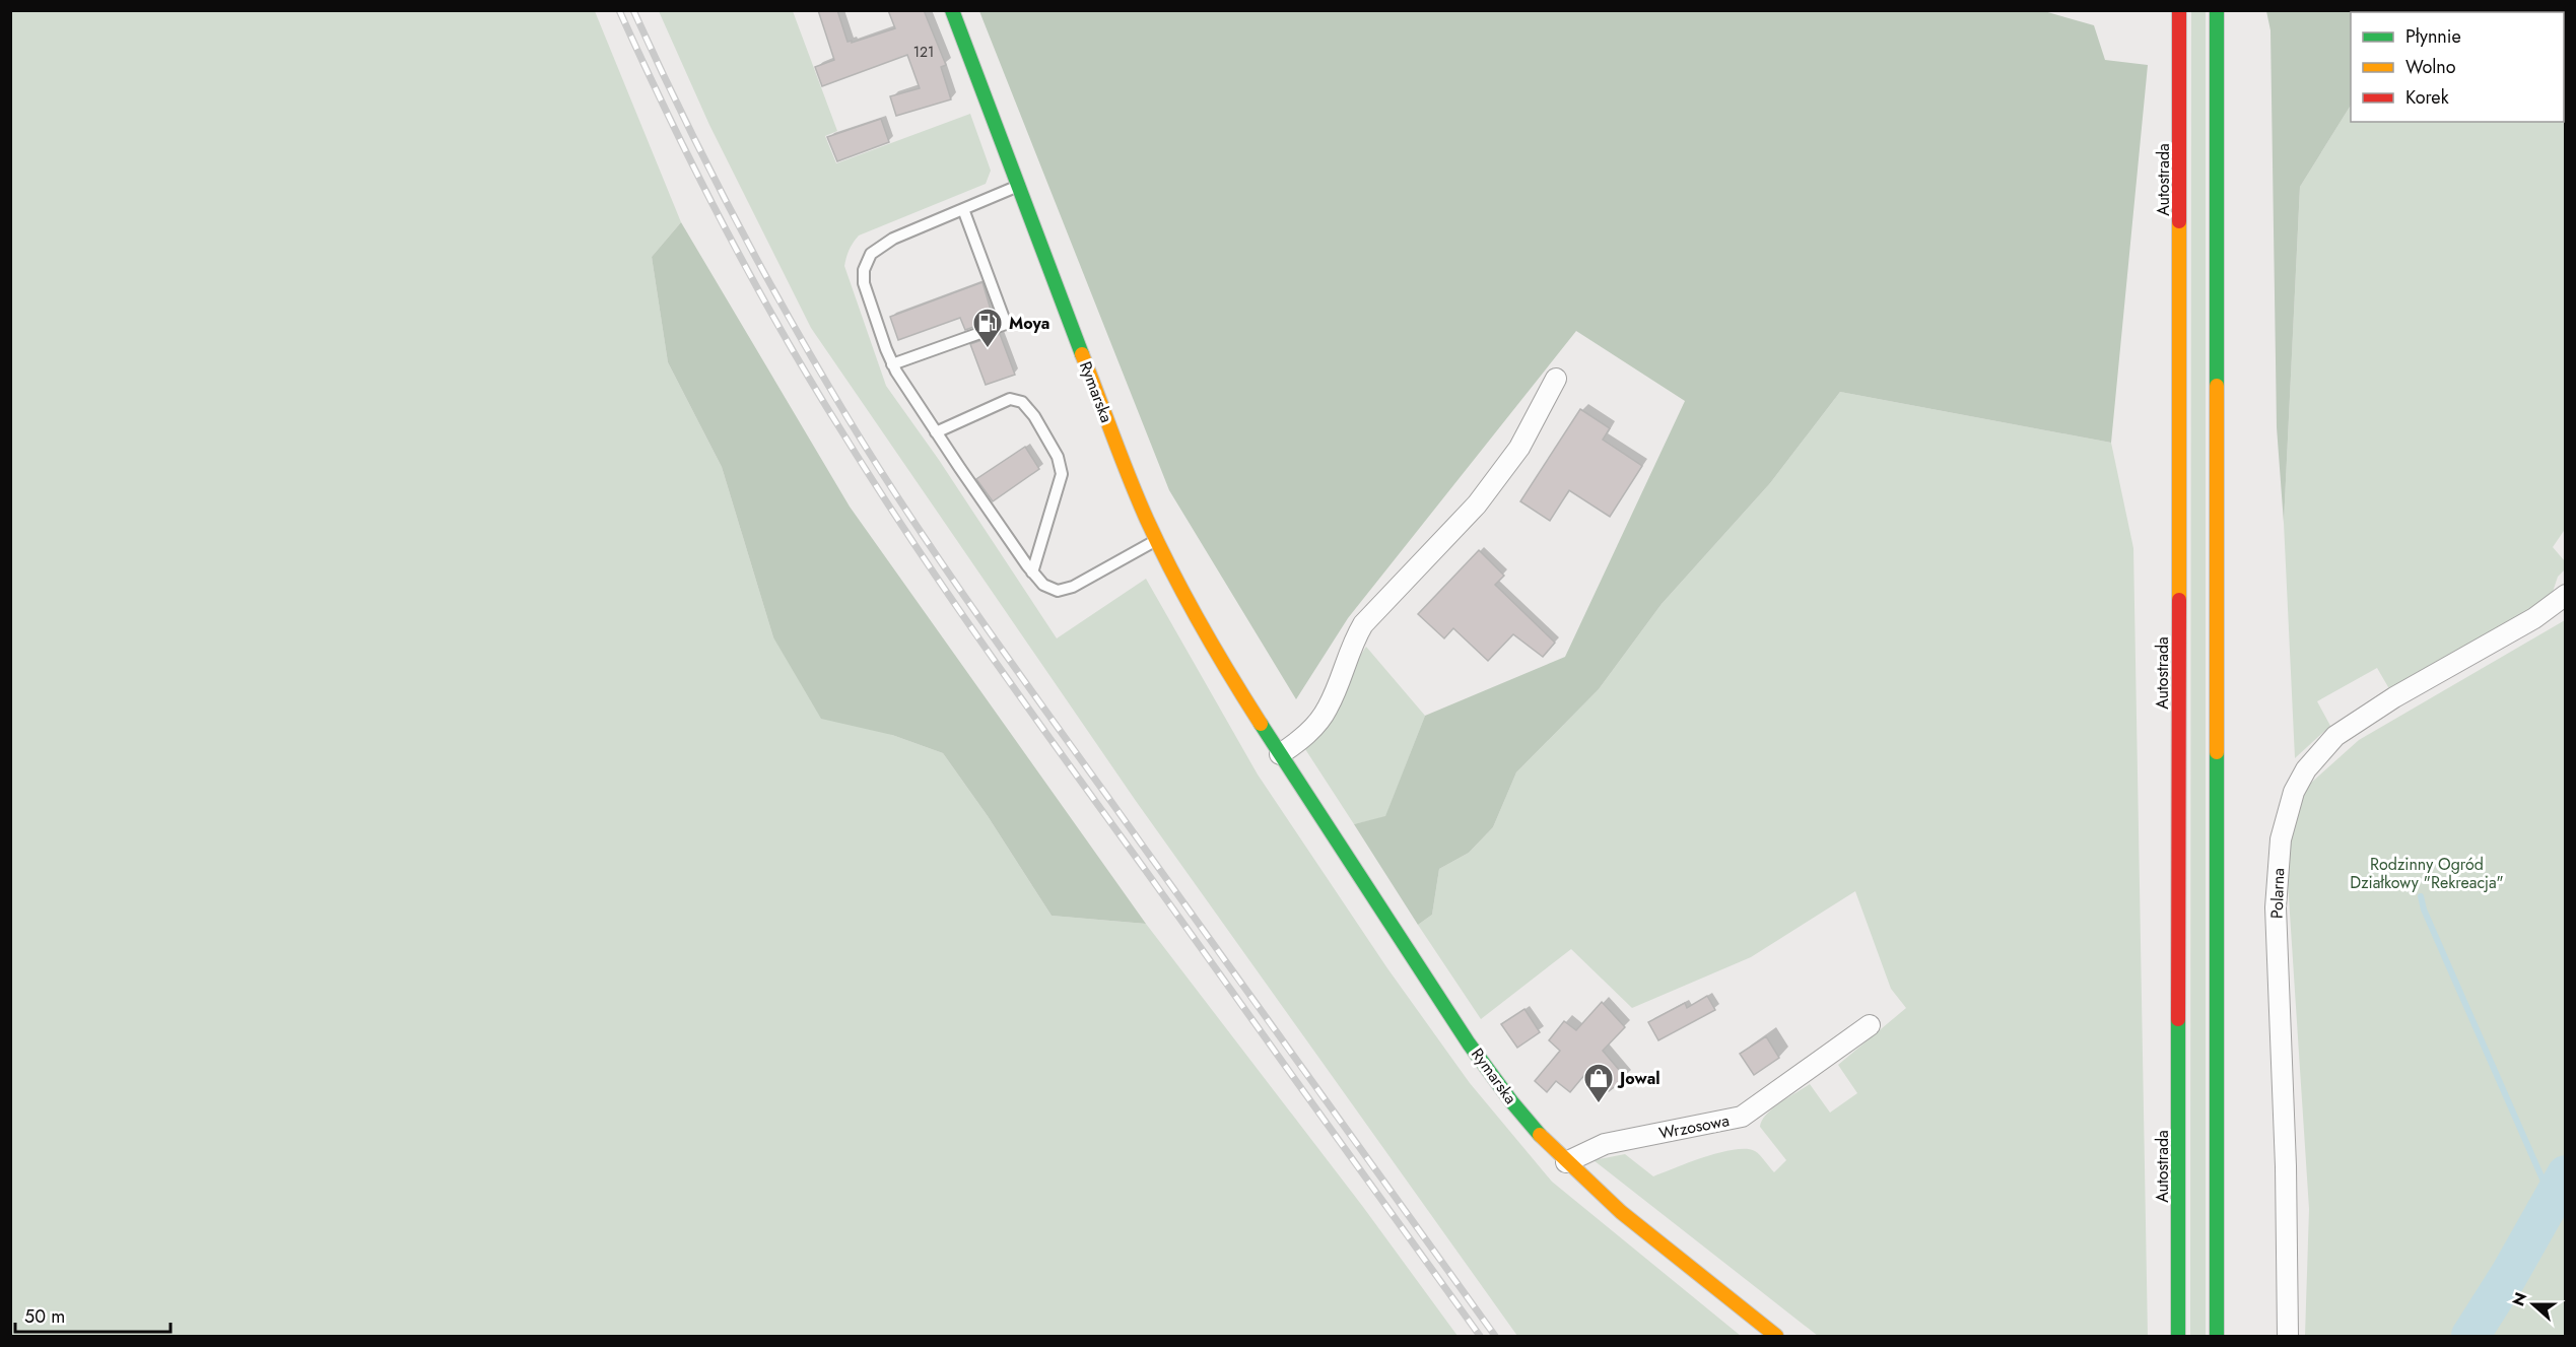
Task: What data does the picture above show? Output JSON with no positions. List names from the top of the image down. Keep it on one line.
{"streets":{"main road":["Autostrada","Rymarska"],"street":["Polarna","Wrzosowa"]},"crossings":[["Rymarska","Wrzosowa"]],"parks":["Rodzinny Ogród Działkowy \"Rekreacja\""],"places":{"fuel station":["Moya"],"shop":["Jowal"]},"house_numbers":["121"],"legend":["Płynnie","Wolno","Korek"],"scale_bar":"50 m","north":"left"}
